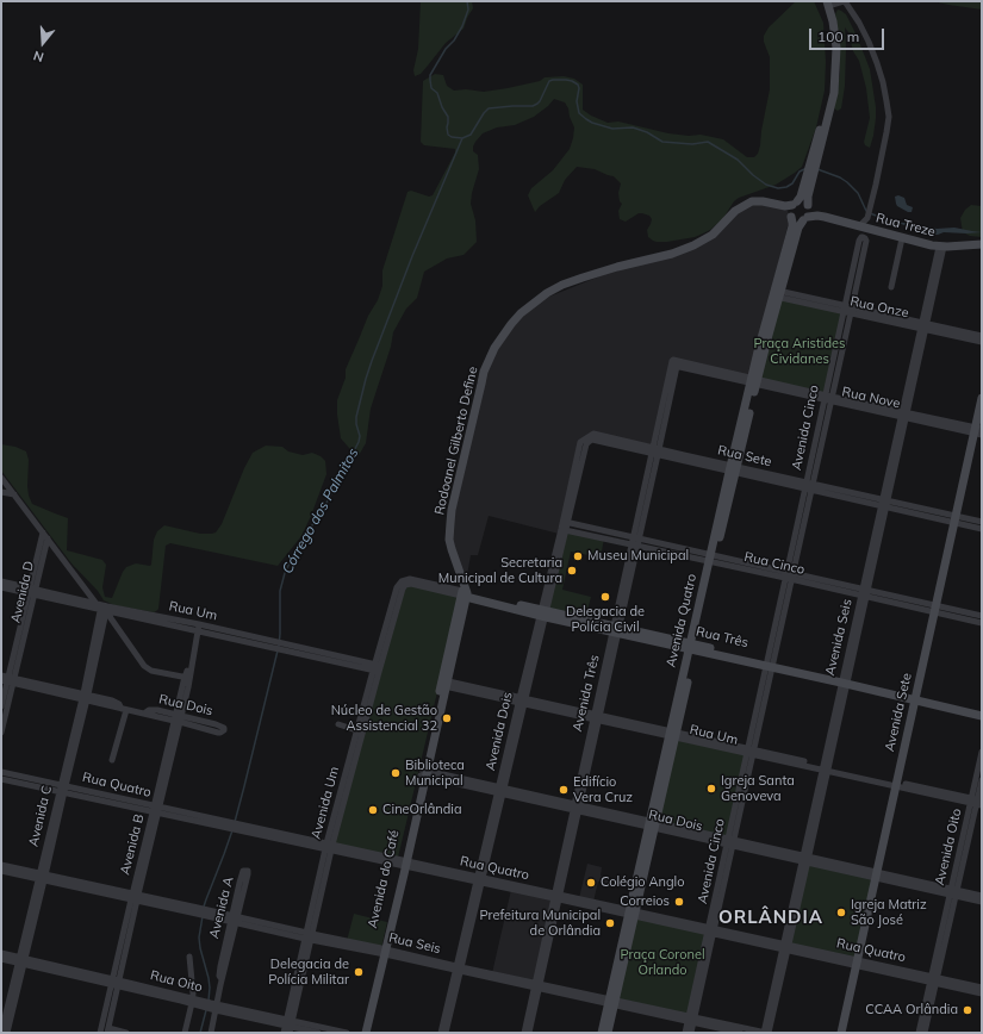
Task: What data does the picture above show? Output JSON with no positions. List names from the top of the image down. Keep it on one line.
{"streets":{"street":["Rua Treze","Rua Onze","Rua Nove","Avenida Cinco","Rodoanel Gilberto Define","Rua Sete","Rua Cinco","Avenida D","Rua Um","Avenida Quatro","Rua Três","Avenida Seis","Avenida Três","Rua Dois","Avenida Sete","Avenida Dois","Rua Quatro","Avenida Um","Avenida C","Avenida B","Avenida Oito","Avenida do Café","Avenida A","Rua Seis","Rua Oito"]},"crossings":[["Rua Treze","Avenida Quatro"],["Rua Treze","Avenida Seis"],["Rua Onze","Avenida Cinco"],["Rua Onze","Avenida Quatro"],["Rua Onze","Avenida Seis"],["Rua Nove","Avenida Cinco"],["Rua Nove","Avenida Quatro"],["Rua Nove","Avenida Seis"],["Rua Nove","Avenida Três"],["Rua Nove","Avenida Sete"],["Avenida Cinco","Rua Sete"],["Avenida Cinco","Rua Cinco"],["Avenida Cinco","Rua Um"],["Avenida Cinco","Rua Três"],["Avenida Cinco","Rua Dois"],["Avenida Cinco","Rua Quatro"],["Avenida Cinco","Rua Seis"],["Rodoanel Gilberto Define","Avenida Quatro"],["Rodoanel Gilberto Define","Rua Três"],["Rodoanel Gilberto Define","Avenida do Café"],["Rua Sete","Avenida Quatro"],["Rua Sete","Avenida Seis"],["Rua Sete","Avenida Três"],["Rua Sete","Avenida Sete"],["Rua Sete","Avenida Dois"],["Rua Cinco","Avenida Quatro"],["Rua Cinco","Avenida Seis"],["Rua Cinco","Avenida Três"],["Rua Cinco","Avenida Sete"],["Rua Cinco","Avenida Dois"],["Avenida D","Rua Um"],["Avenida D","Rua Dois"],["Rua Um","Avenida Quatro"],["Rua Um","Avenida Seis"],["Rua Um","Avenida Três"],["Rua Um","Avenida Sete"],["Rua Um","Avenida Dois"],["Rua Um","Avenida Um"],["Rua Um","Avenida C"],["Rua Um","Avenida B"],["Rua Um","Avenida Oito"],["Rua Um","Avenida do Café"],["Avenida Quatro","Rua Três"],["Avenida Quatro","Rua Dois"],["Avenida Quatro","Rua Quatro"],["Avenida Quatro","Rua Seis"],["Rua Três","Avenida Seis"],["Rua Três","Avenida Três"],["Rua Três","Avenida Sete"],["Rua Três","Avenida Dois"],["Rua Três","Avenida Um"],["Rua Três","Avenida do Café"],["Avenida Seis","Rua Dois"],["Avenida Seis","Rua Quatro"],["Avenida Seis","Rua Seis"],["Avenida Três","Rua Dois"],["Avenida Três","Rua Quatro"],["Avenida Três","Rua Seis"],["Rua Dois","Avenida Sete"],["Rua Dois","Avenida Dois"],["Rua Dois","Avenida C"],["Rua Dois","Avenida B"],["Rua Dois","Avenida Oito"],["Rua Dois","Avenida do Café"],["Avenida Sete","Rua Quatro"],["Avenida Dois","Rua Quatro"],["Avenida Dois","Rua Seis"],["Rua Quatro","Avenida Um"],["Rua Quatro","Avenida C"],["Rua Quatro","Avenida B"],["Rua Quatro","Avenida Oito"],["Rua Quatro","Avenida do Café"],["Avenida Um","Rua Seis"],["Avenida Um","Rua Oito"],["Avenida C","Rua Seis"],["Avenida C","Rua Oito"],["Avenida B","Rua Seis"],["Avenida B","Rua Oito"],["Avenida do Café","Rua Seis"],["Avenida A","Rua Seis"],["Avenida A","Rua Oito"]],"districts":["ORLÂNDIA"],"water":["Córrego dos Palmitos"],"parks":["Praça Aristides Cividanes","Praça Coronel Orlando"],"places":["Museu Municipal","Secretaria Municipal de Cultura","Delegacia de Polícia Civil","Núcleo de Gestão Assistencial 32","Biblioteca Municipal","Igreja Santa Genoveva","Edifício Vera Cruz","CineOrlândia","Colégio Anglo","Correios","Igreja Matriz São José","Prefeitura Municipal de Orlândia","Delegacia de Polícia Militar","CCAA Orlândia"],"scale_bar":"100 m","north":"bottom"}
